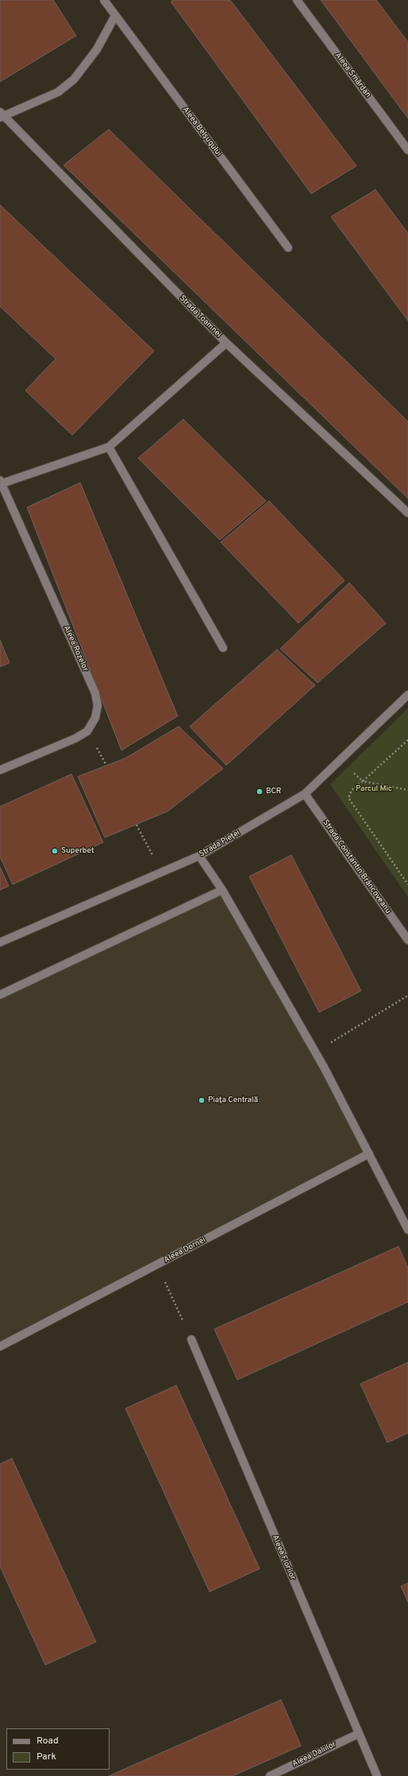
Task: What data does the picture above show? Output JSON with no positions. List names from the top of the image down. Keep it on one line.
{"streets":{"street":["Aleea Smârdan","Aleea Belșugului","Strada Toamnei","Aleea Rozelor","Strada Pieței","Strada Constantin Brâncoveanu","Aleea Dornei","Aleea Florilor","Aleea Daliilor"]},"crossings":[["Strada Pieței","Strada Constantin Brâncoveanu"],["Aleea Florilor","Aleea Daliilor"]],"parks":["Parcul Mic"],"places":["BCR","Superbet","Piața Centrală"],"legend":["Road","Park"]}
